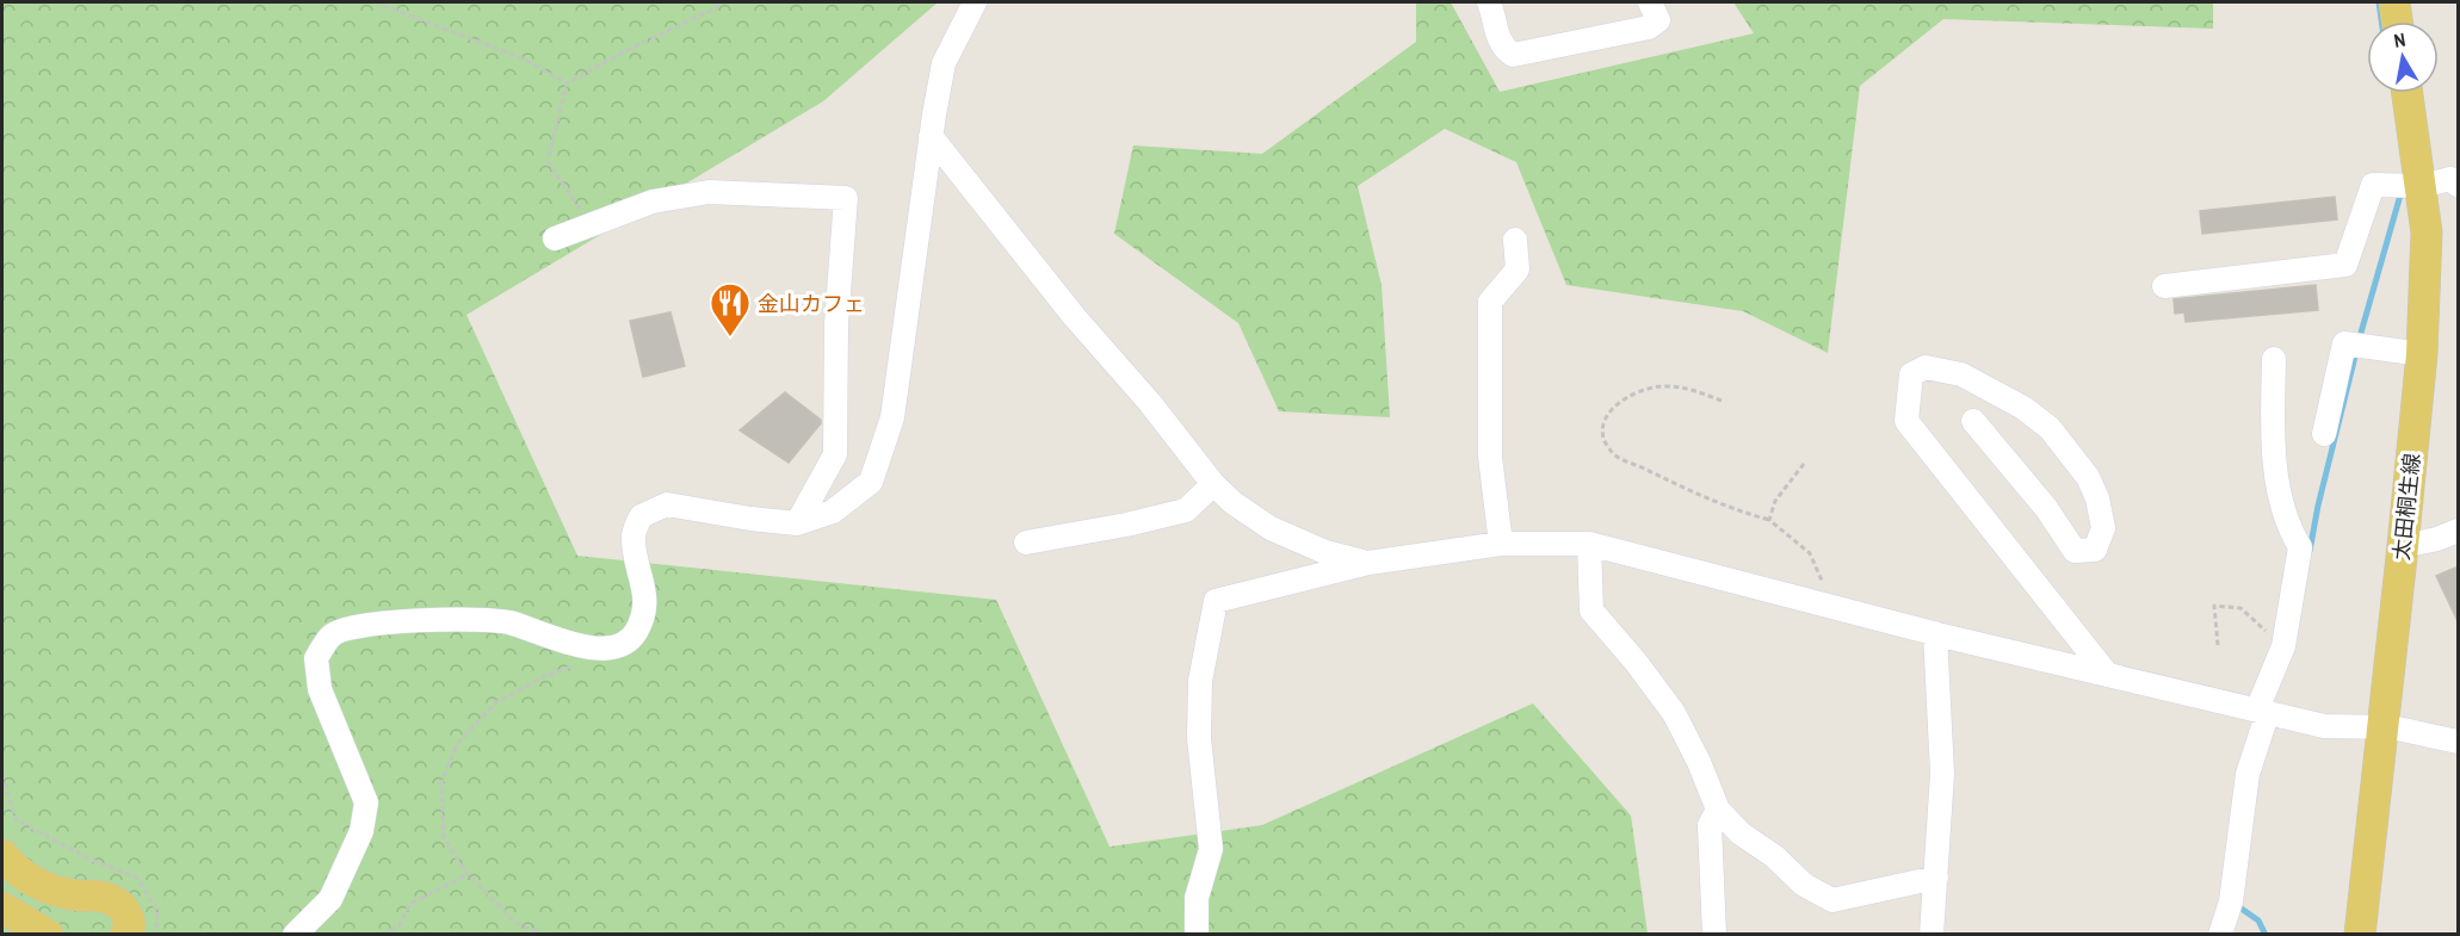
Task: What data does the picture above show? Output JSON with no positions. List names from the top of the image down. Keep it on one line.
{"streets":{"main road":["太田桐生線"]},"places":{"restaurant":["金山カフェ"]},"north":"top"}
